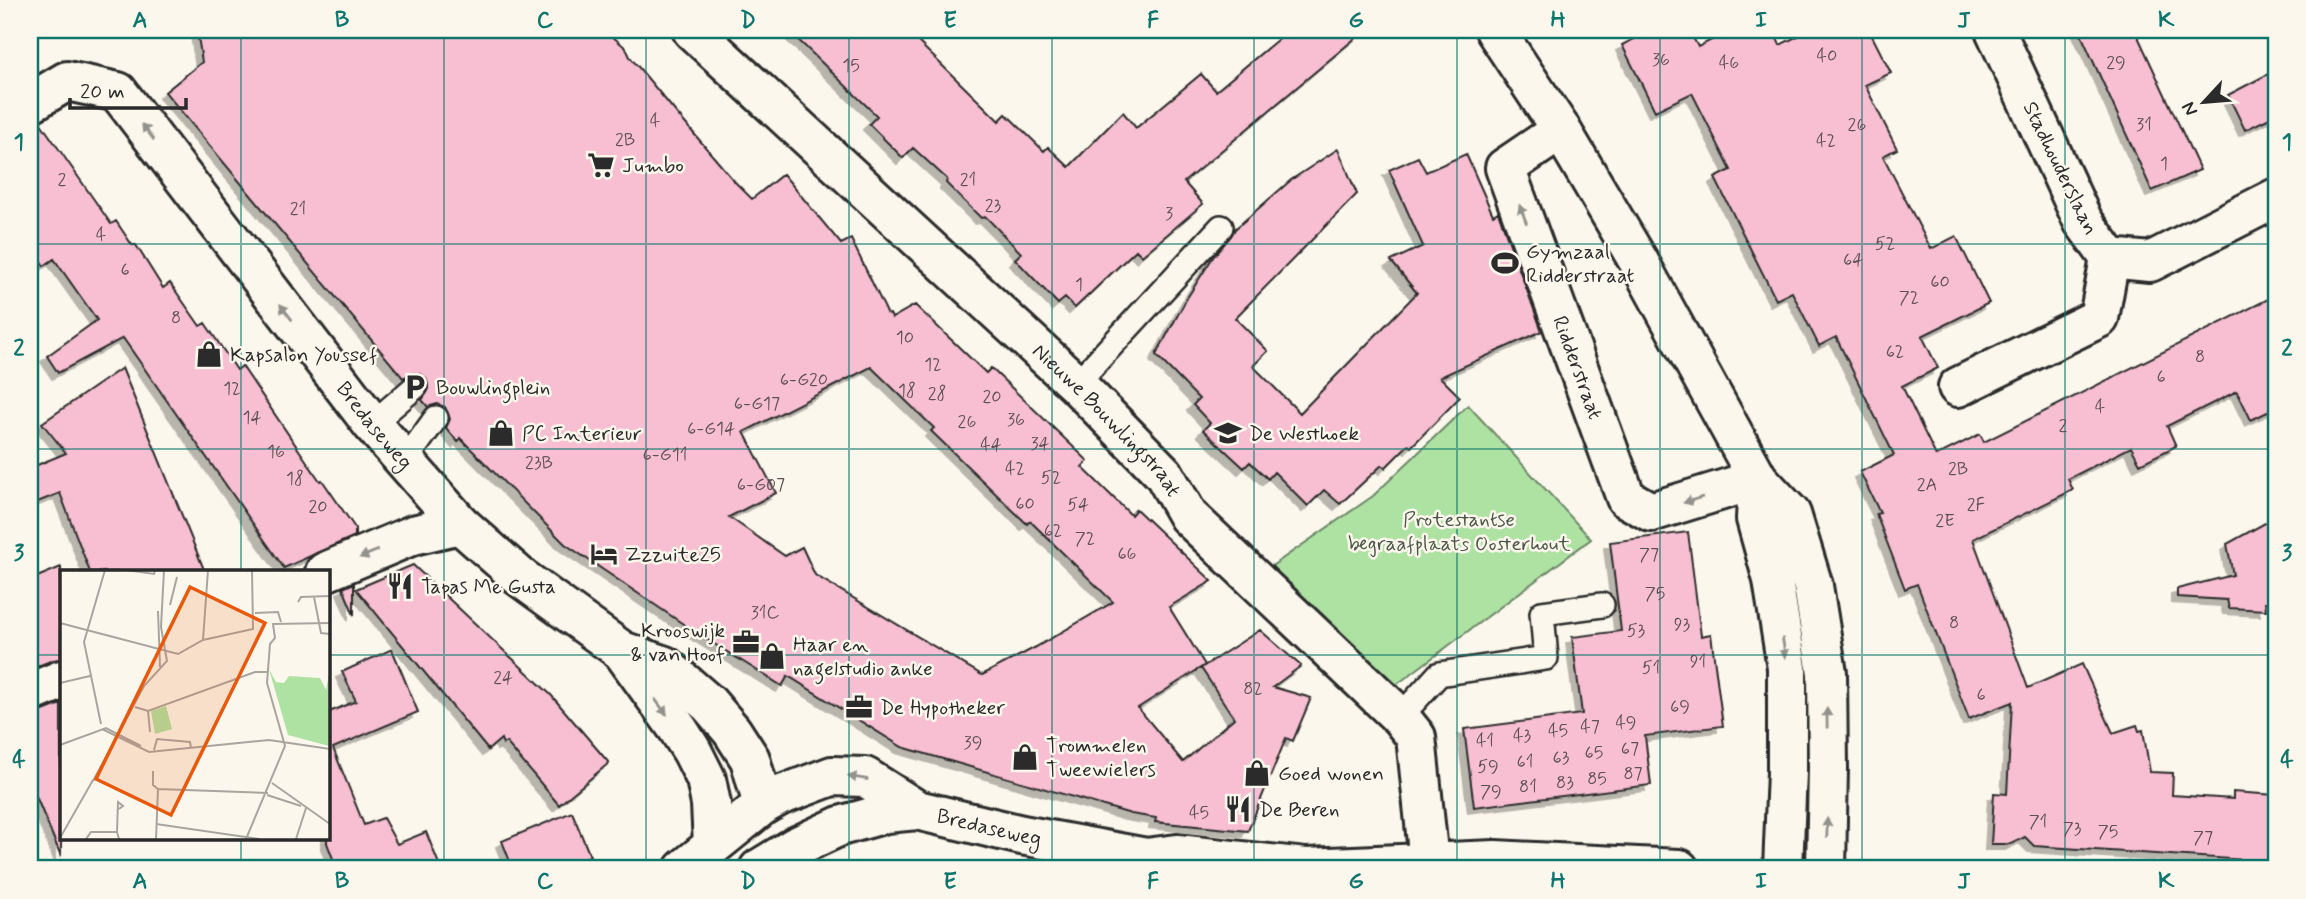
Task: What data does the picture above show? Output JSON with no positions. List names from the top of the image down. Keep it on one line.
{"streets":{"street":["Stadhouderslaan","Ridderstraat","Nieuwe Bouwlingstraat","Bredaseweg"]},"crossings":[["Nieuwe Bouwlingstraat","Bredaseweg"]],"parks":["Protestantse begraafplaats Oosterhout"],"places":{"supermarket":["Jumbo"],"sports":["Gymzaal Ridderstraat"],"shop":["Kapsalon Youssef","PC Interieur","Haar en nagelstudio anke","Trommelen Tweewielers","Goed wonen"],"parking":["Bouwlingplein"],"school or university":["De Westhoek"],"hotel":["Zzzuite25"],"restaurant":["Tapas Me Gusta","De Beren"],"office":["Krooswijk & van Hoof","De Hypotheker"]},"house_numbers":["40","36","46","29","15","4","26","31","2B","42","1","2","21","23","21","3","4","52","64","6","60","1","72","8","10","62","8","12","6","6-G20","12","18","28","20","6-G17","4","14","36","26","2","6-G14","34","44","16","6-G11","23B","42","2B","52","18","6-G07","2A","60","54","2F","20","2E","62","72","66","77","75","31C","8","93","53","91","51","24","82","6","69","49","47","45","43","41","39","67","65","63","61","59","87","85","83","81","79","45","71","73","75","77"],"scale_bar":"20 m","north":"bottom left","grid":{"columns":["A","B","C","D","E","F","G","H","I","J","K"],"rows":["1","2","3","4"]}}
